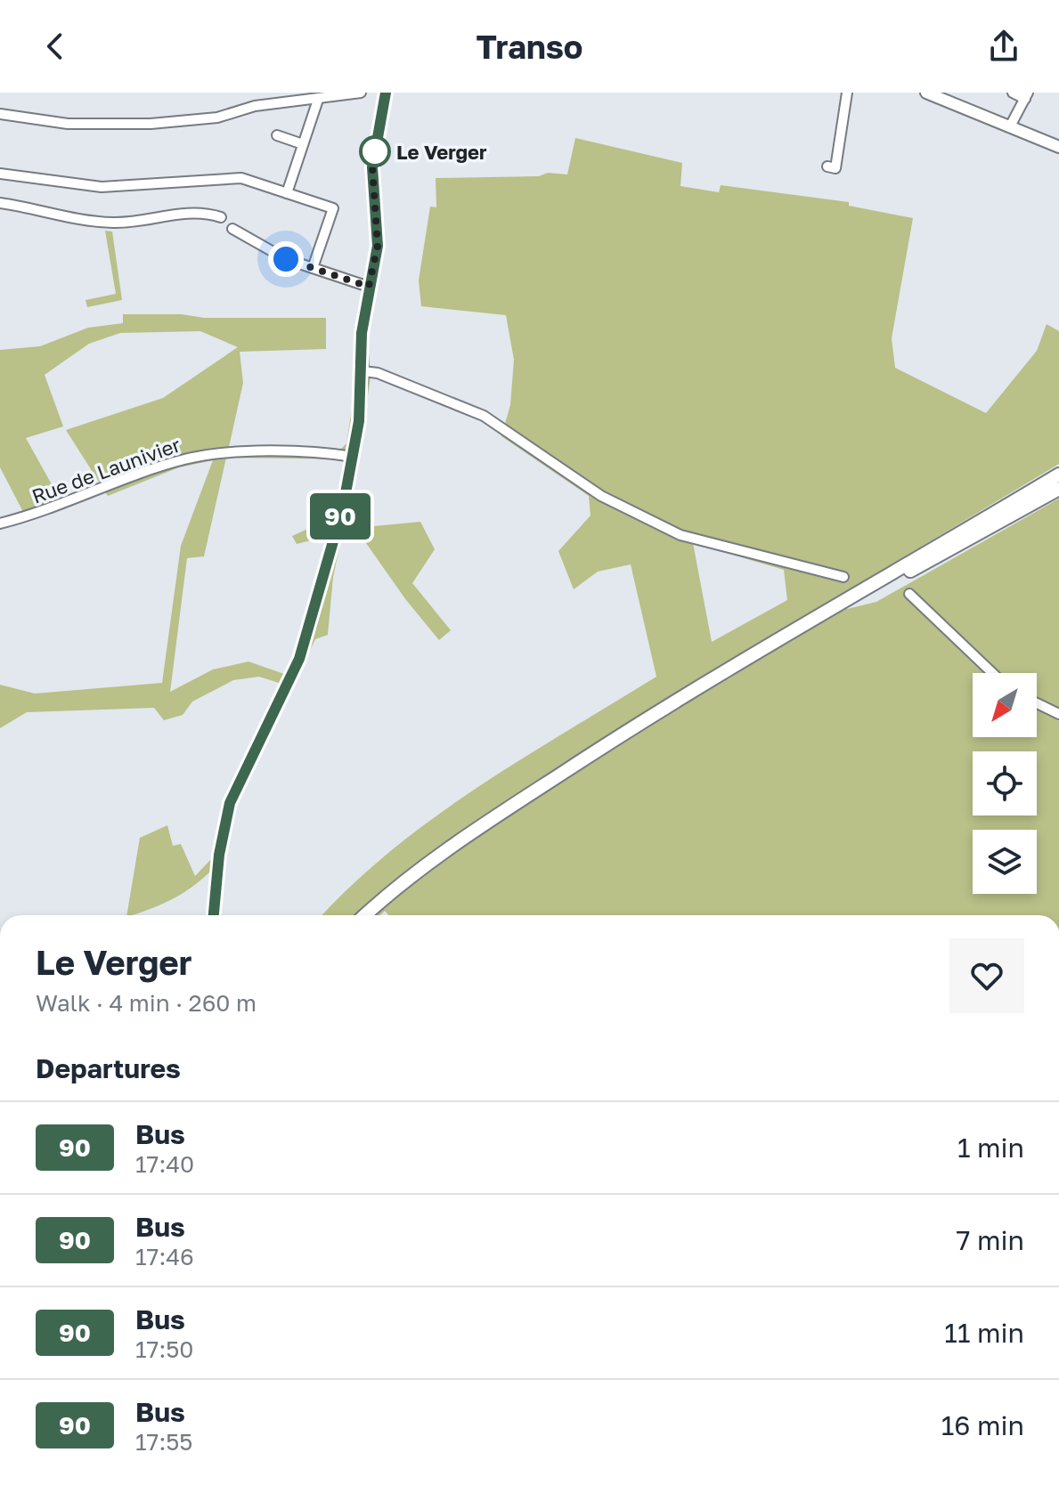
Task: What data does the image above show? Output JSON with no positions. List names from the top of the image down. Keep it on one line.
{"streets":{"street":["Rue de Launivier"]},"places":["Le Verger"],"lines":["bus line 90"],"north":"bottom left","page":{"header":"Transo","on_map":"90","heading":[["Le Verger","Walk · 4 min · 260 m"],"Departures"],"list":[{"mark":"90","name":"Bus","note":"17:40","value":"1 min"},{"mark":"90","name":"Bus","note":"17:46","value":"7 min"},{"mark":"90","name":"Bus","note":"17:50","value":"11 min"},{"mark":"90","name":"Bus","note":"17:55","value":"16 min"}]}}
